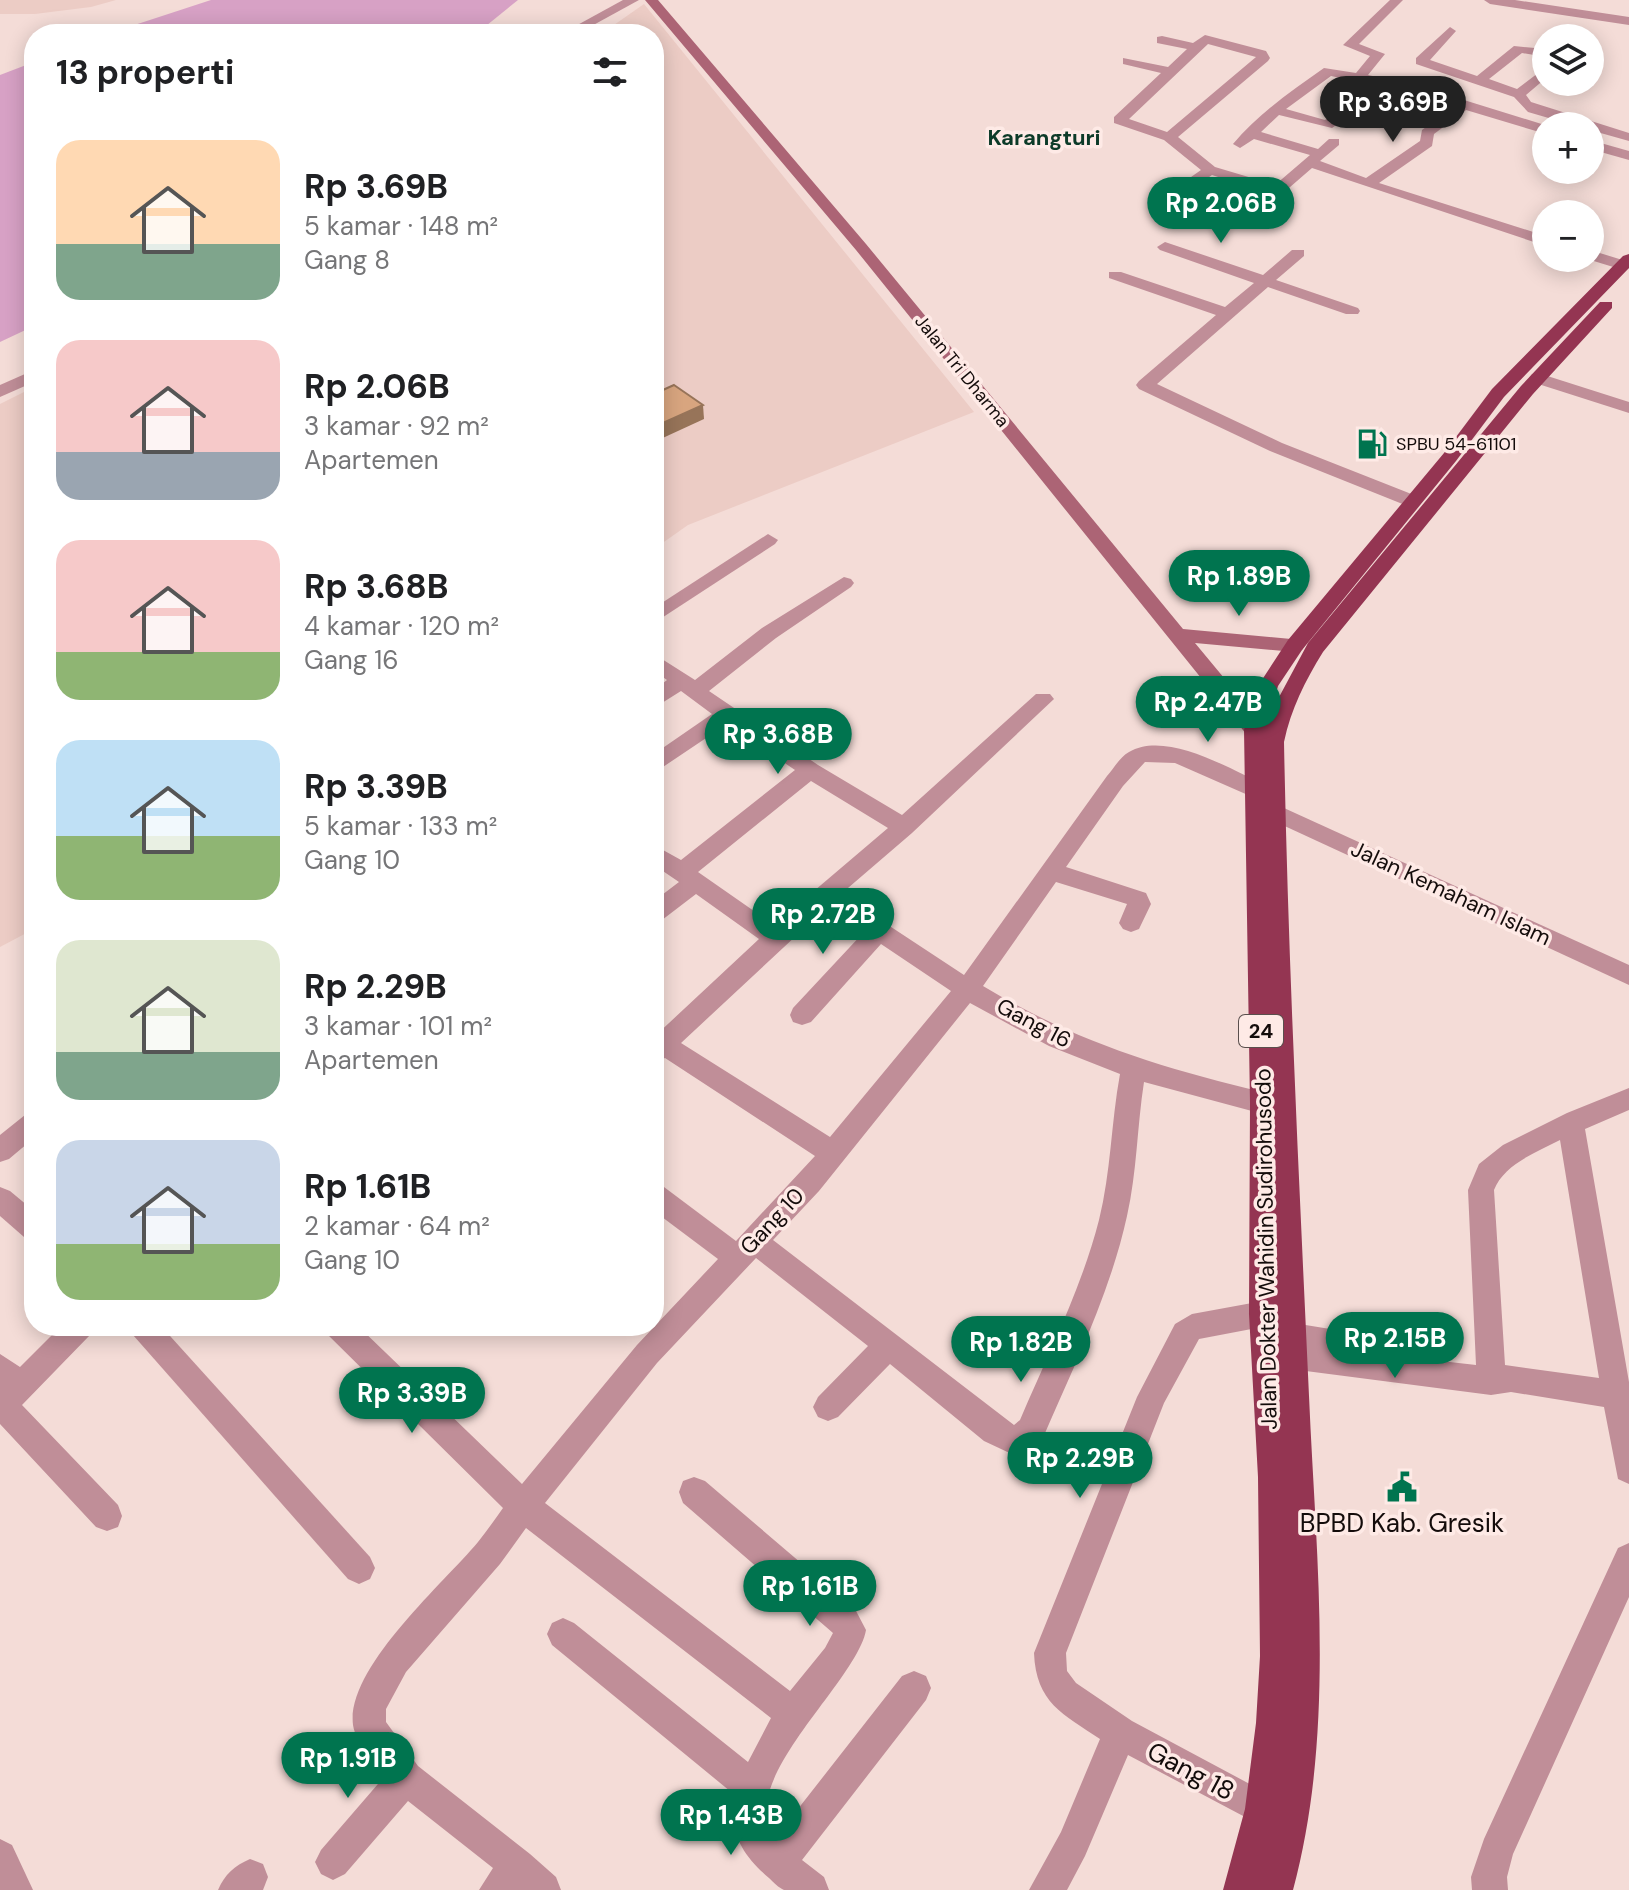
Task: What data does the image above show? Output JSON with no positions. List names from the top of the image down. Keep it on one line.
{"streets":{"highway":["24","Jalan Dokter Wahidin Sudirohusodo"],"main road":["Jalan Tri Dharma"],"street":["Jalan Kemaham Islam","Gang 16","Gang 10","Gang 18"]},"crossings":[["Jalan Tri Dharma","Jalan Dokter Wahidin Sudirohusodo"],["Jalan Kemaham Islam","Jalan Dokter Wahidin Sudirohusodo"],["Gang 16","Gang 10"],["Gang 16","Jalan Dokter Wahidin Sudirohusodo"],["Gang 10","Jalan Dokter Wahidin Sudirohusodo"],["Jalan Dokter Wahidin Sudirohusodo","Gang 18"]],"districts":["Karangturi"],"places":{"fuel station":["SPBU 54-61101"],"public building":["BPBD Kab. Gresik"]},"page":{"map_buttons":["+","−"],"heading":"13 properti","price":["Rp 3.69B","Rp 2.06B","Rp 1.89B","Rp 2.47B","Rp 3.68B","Rp 2.72B","Rp 2.15B","Rp 1.82B","Rp 3.39B","Rp 2.29B","Rp 1.61B","Rp 1.91B","Rp 1.43B"],"list":[{"name":"Rp 3.69B","note":"5 kamar · 148 m² · Gang 8"},{"name":"Rp 2.06B","note":"3 kamar · 92 m² · Apartemen"},{"name":"Rp 3.68B","note":"4 kamar · 120 m² · Gang 16"},{"name":"Rp 3.39B","note":"5 kamar · 133 m² · Gang 10"},{"name":"Rp 2.29B","note":"3 kamar · 101 m² · Apartemen"},{"name":"Rp 1.61B","note":"2 kamar · 64 m² · Gang 10"}]}}
